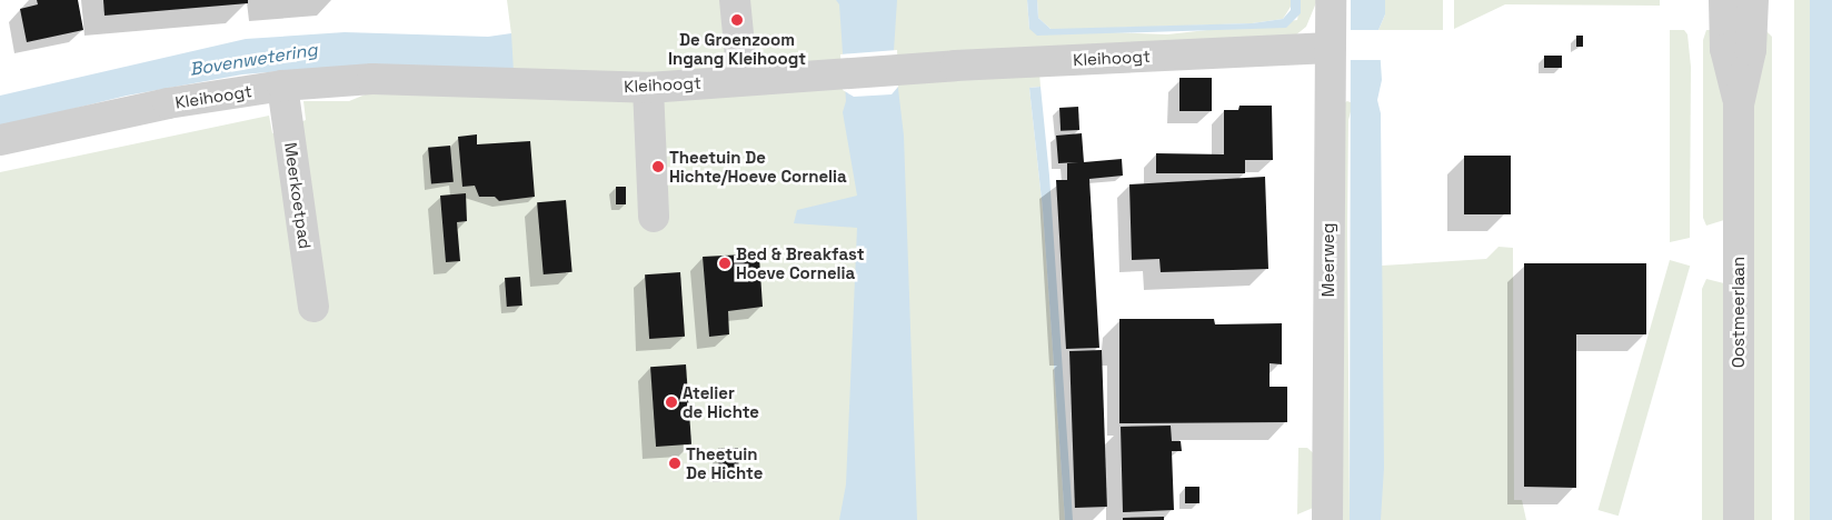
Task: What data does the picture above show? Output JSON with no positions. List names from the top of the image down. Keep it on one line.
{"streets":{"street":["Kleihoogt","Meerkoetpad","Meerweg","Oostmeerlaan"]},"crossings":[["Kleihoogt","Meerkoetpad"],["Kleihoogt","Meerweg"]],"water":["Bovenwetering"],"places":["De Groenzoom Ingang Kleihoogt","Theetuin De Hichte/Hoeve Cornelia","Bed & Breakfast Hoeve Cornelia","Atelier de Hichte","Theetuin De Hichte"]}
